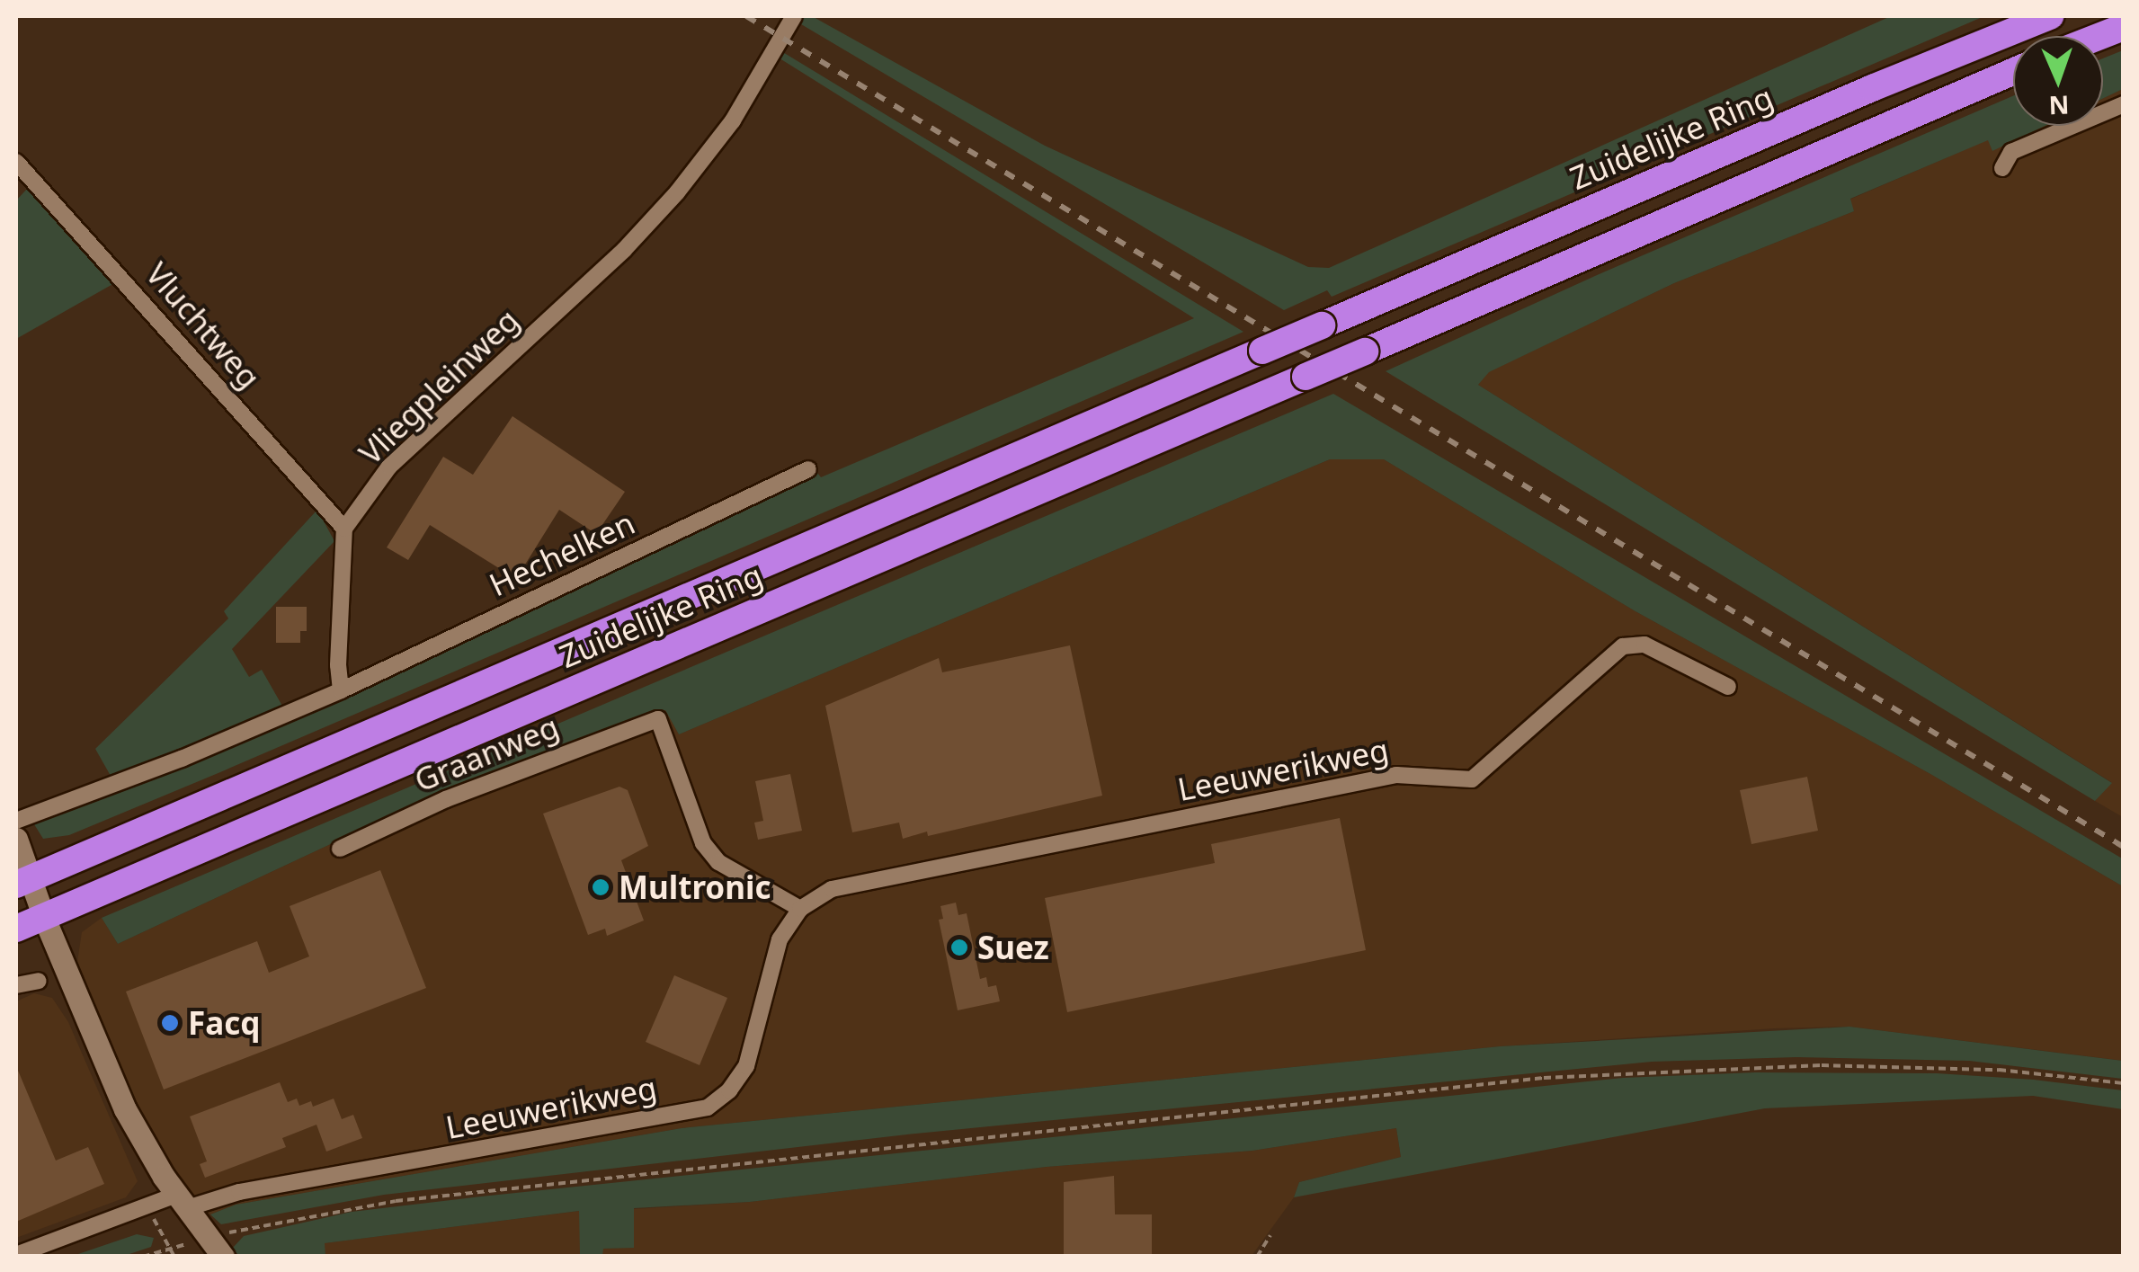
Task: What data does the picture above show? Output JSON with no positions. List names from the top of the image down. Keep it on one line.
{"streets":{"highway":["Zuidelijke Ring"],"street":["Vluchtweg","Vliegpleinweg","Hechelken","Graanweg","Leeuwerikweg"]},"crossings":[["Vluchtweg","Vliegpleinweg"],["Graanweg","Leeuwerikweg"]],"places":["Multronic","Suez","Facq"],"north":"bottom"}
